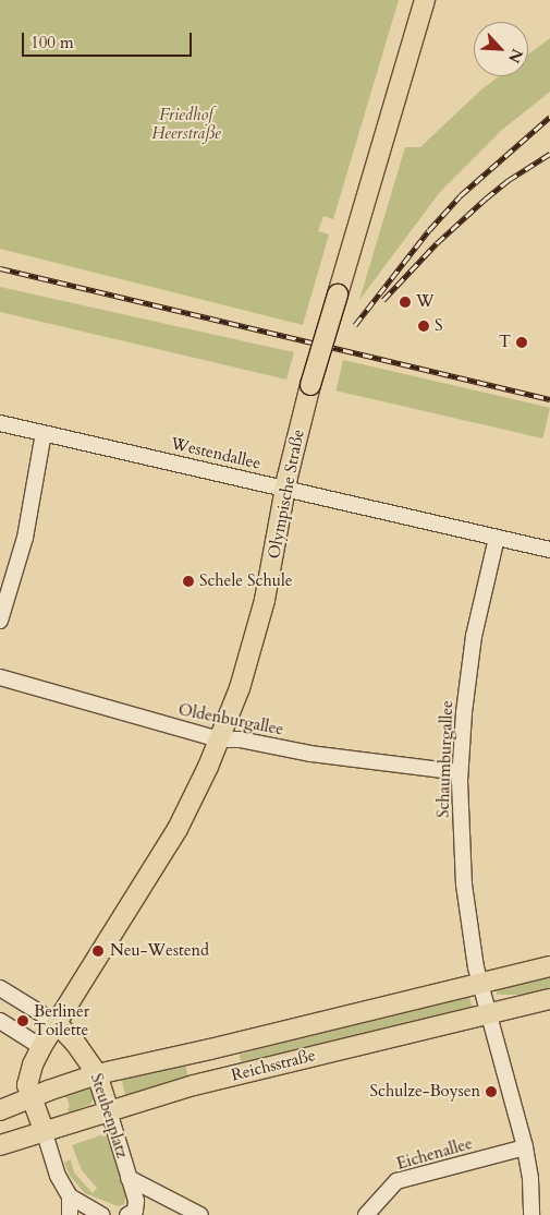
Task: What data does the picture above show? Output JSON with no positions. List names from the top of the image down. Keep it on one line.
{"streets":{"main road":["Olympische Straße","Reichsstraße","Steubenplatz"],"street":["Westendallee","Oldenburgallee","Schaumburgallee","Eichenallee"]},"crossings":[["Westendallee","Olympische Straße"],["Westendallee","Schaumburgallee"],["Olympische Straße","Oldenburgallee"],["Olympische Straße","Steubenplatz"],["Oldenburgallee","Schaumburgallee"],["Schaumburgallee","Reichsstraße"],["Schaumburgallee","Eichenallee"],["Reichsstraße","Steubenplatz"]],"parks":["Friedhof Heerstraße"],"places":["W","S","T","Schele Schule","Neu-Westend","Berliner Toilette","Schulze-Boysen"],"scale_bar":"100 m","north":"bottom right"}
